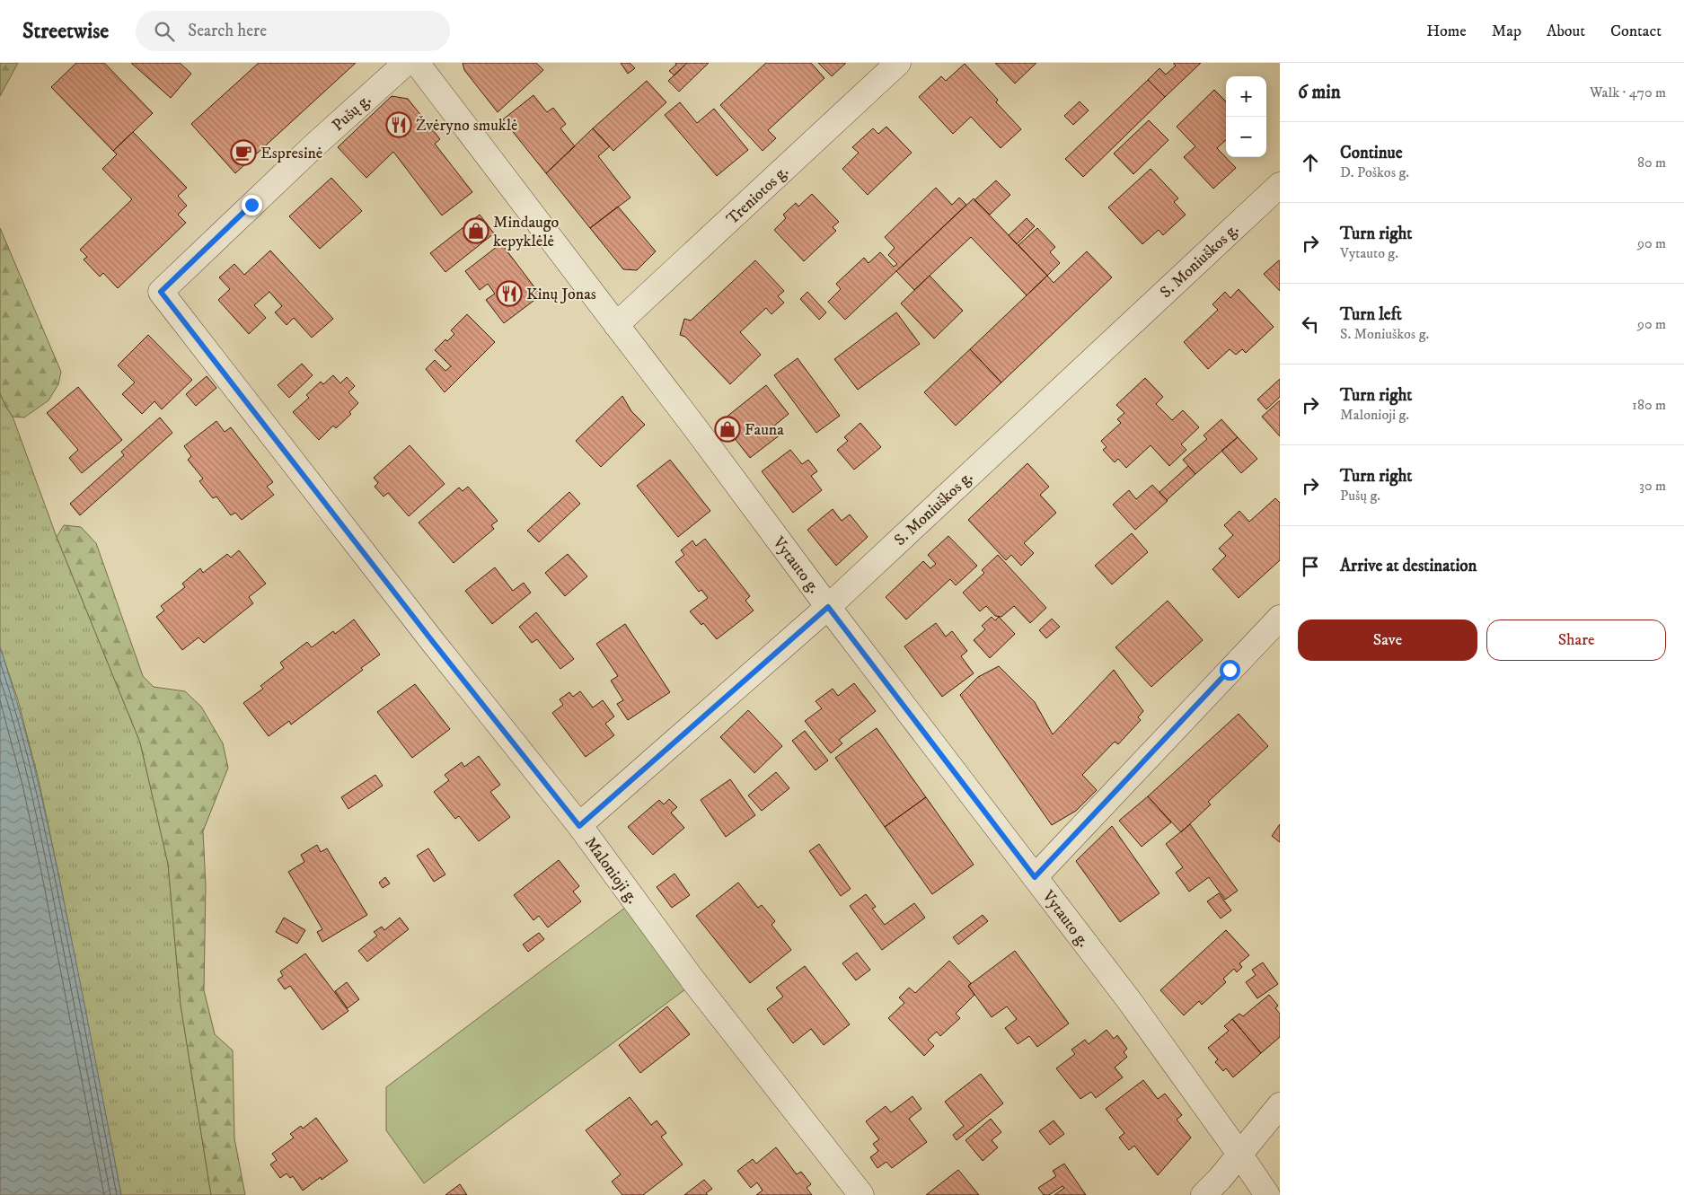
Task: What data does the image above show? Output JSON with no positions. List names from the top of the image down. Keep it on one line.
{"streets":{"street":["Pušų g.","Treniotos g.","S. Moniuškos g.","Vytauto g.","Malonioji g."]},"crossings":[["Pušų g.","Malonioji g."],["Treniotos g.","Vytauto g."],["S. Moniuškos g.","Vytauto g."],["S. Moniuškos g.","Malonioji g."]],"places":{"restaurant":["Žvėryno smuklė","Kinų Jonas"],"cafe":["Espresinė"],"shop":["Mindaugo kepyklėlė","Fauna"]},"page":{"header":"Streetwise","search":"Search here","nav":["Home","Map","About","Contact"],"heading":["6 min","Walk · 470 m"],"map_buttons":["+","−"],"list":[["Continue","D. Poškos g.","80 m"],["Turn right","Vytauto g.","90 m"],["Turn left","S. Moniuškos g.","90 m"],["Turn right","Malonioji g.","180 m"],["Turn right","Pušų g.","30 m"],"Arrive at destination"],"buttons":["Save","Share"]}}
